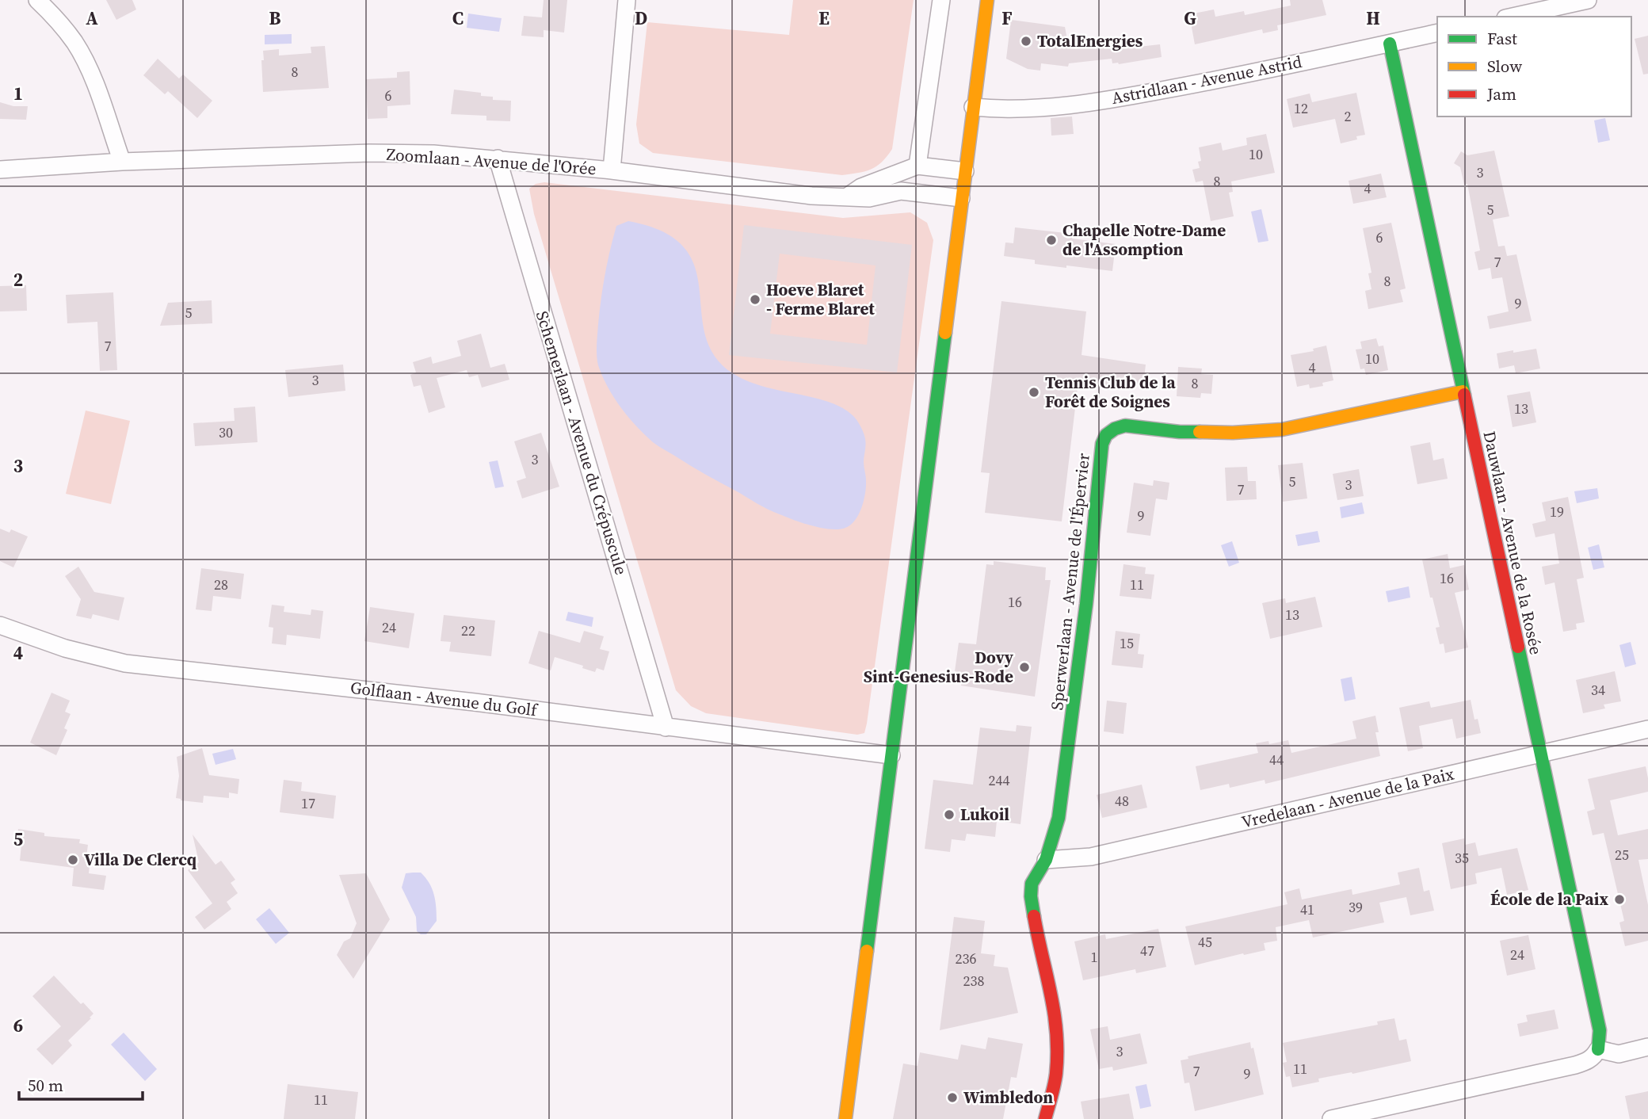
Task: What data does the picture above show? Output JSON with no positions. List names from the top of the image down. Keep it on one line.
{"streets":{"street":["Astridlaan - Avenue Astrid","Zoomlaan - Avenue de l'Orée","Schemerlaan - Avenue du Crépuscule","Dauwlaan - Avenue de la Rosée","Sperwerlaan - Avenue de l'Épervier","Golflaan - Avenue du Golf","Vredelaan - Avenue de la Paix"]},"crossings":[["Astridlaan - Avenue Astrid","Dauwlaan - Avenue de la Rosée"],["Zoomlaan - Avenue de l'Orée","Schemerlaan - Avenue du Crépuscule"],["Schemerlaan - Avenue du Crépuscule","Golflaan - Avenue du Golf"],["Dauwlaan - Avenue de la Rosée","Sperwerlaan - Avenue de l'Épervier"],["Dauwlaan - Avenue de la Rosée","Vredelaan - Avenue de la Paix"],["Sperwerlaan - Avenue de l'Épervier","Vredelaan - Avenue de la Paix"]],"places":["TotalEnergies","Chapelle Notre-Dame de l'Assomption","Hoeve Blaret - Ferme Blaret","Tennis Club de la Forêt de Soignes","Dovy Sint-Genesius-Rode","Lukoil","Villa De Clercq","École de la Paix","Wimbledon"],"house_numbers":["8","6","12","2","10","3","8","4","5","6","7","8","9","5","7","10","4","3","8","13","30","3","5","3","7","19","9","16","28","11","16","13","24","22","15","34","44","244","48","17","25","35","39","41","45","47","24","1","236","238","3","11","7","9","11"],"legend":["Fast","Slow","Jam"],"scale_bar":"50 m","grid":{"columns":["A","B","C","D","E","F","G","H"],"rows":["1","2","3","4","5","6"]}}
